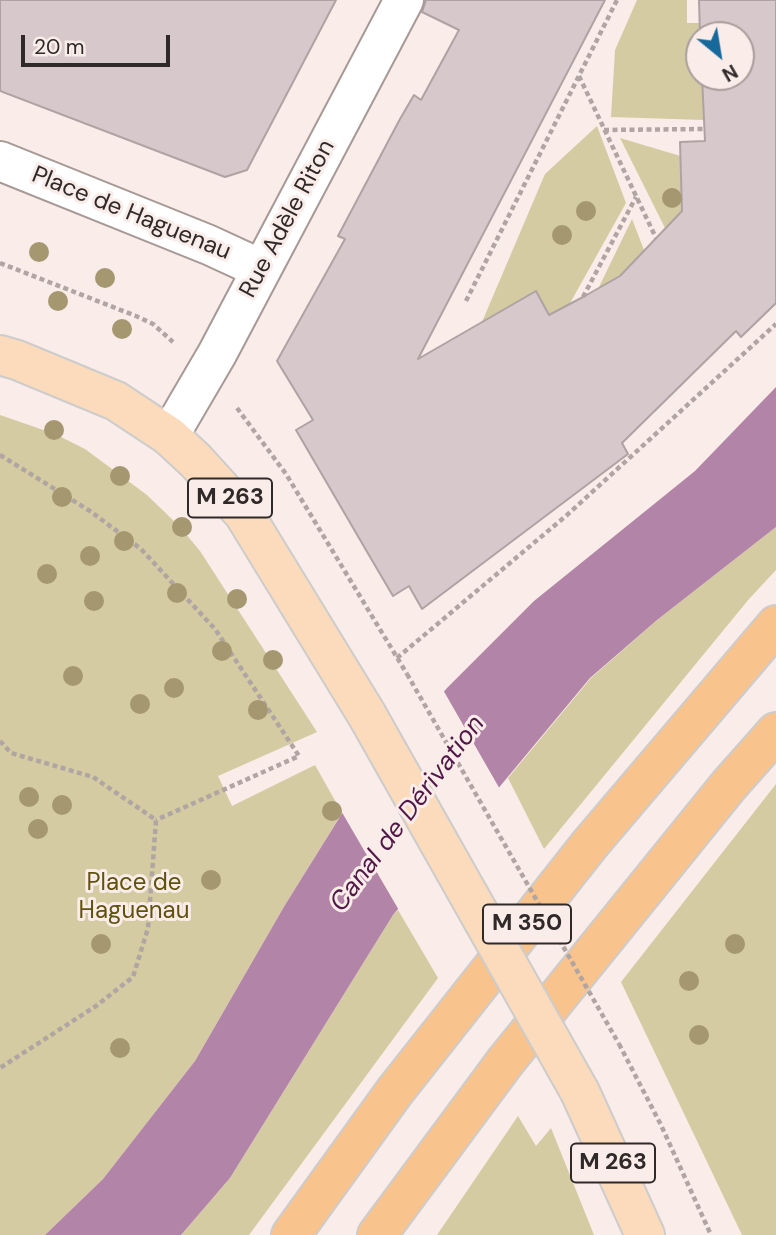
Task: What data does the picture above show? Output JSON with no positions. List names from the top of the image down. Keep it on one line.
{"streets":{"highway":["M 350"],"main road":["M 263"],"street":["Place de Haguenau","Rue Adèle Riton"]},"crossings":[["Place de Haguenau","Rue Adèle Riton"],["Rue Adèle Riton","M 263"]],"water":["Canal de Dérivation"],"parks":["Place de Haguenau"],"scale_bar":"20 m","north":"bottom right"}
